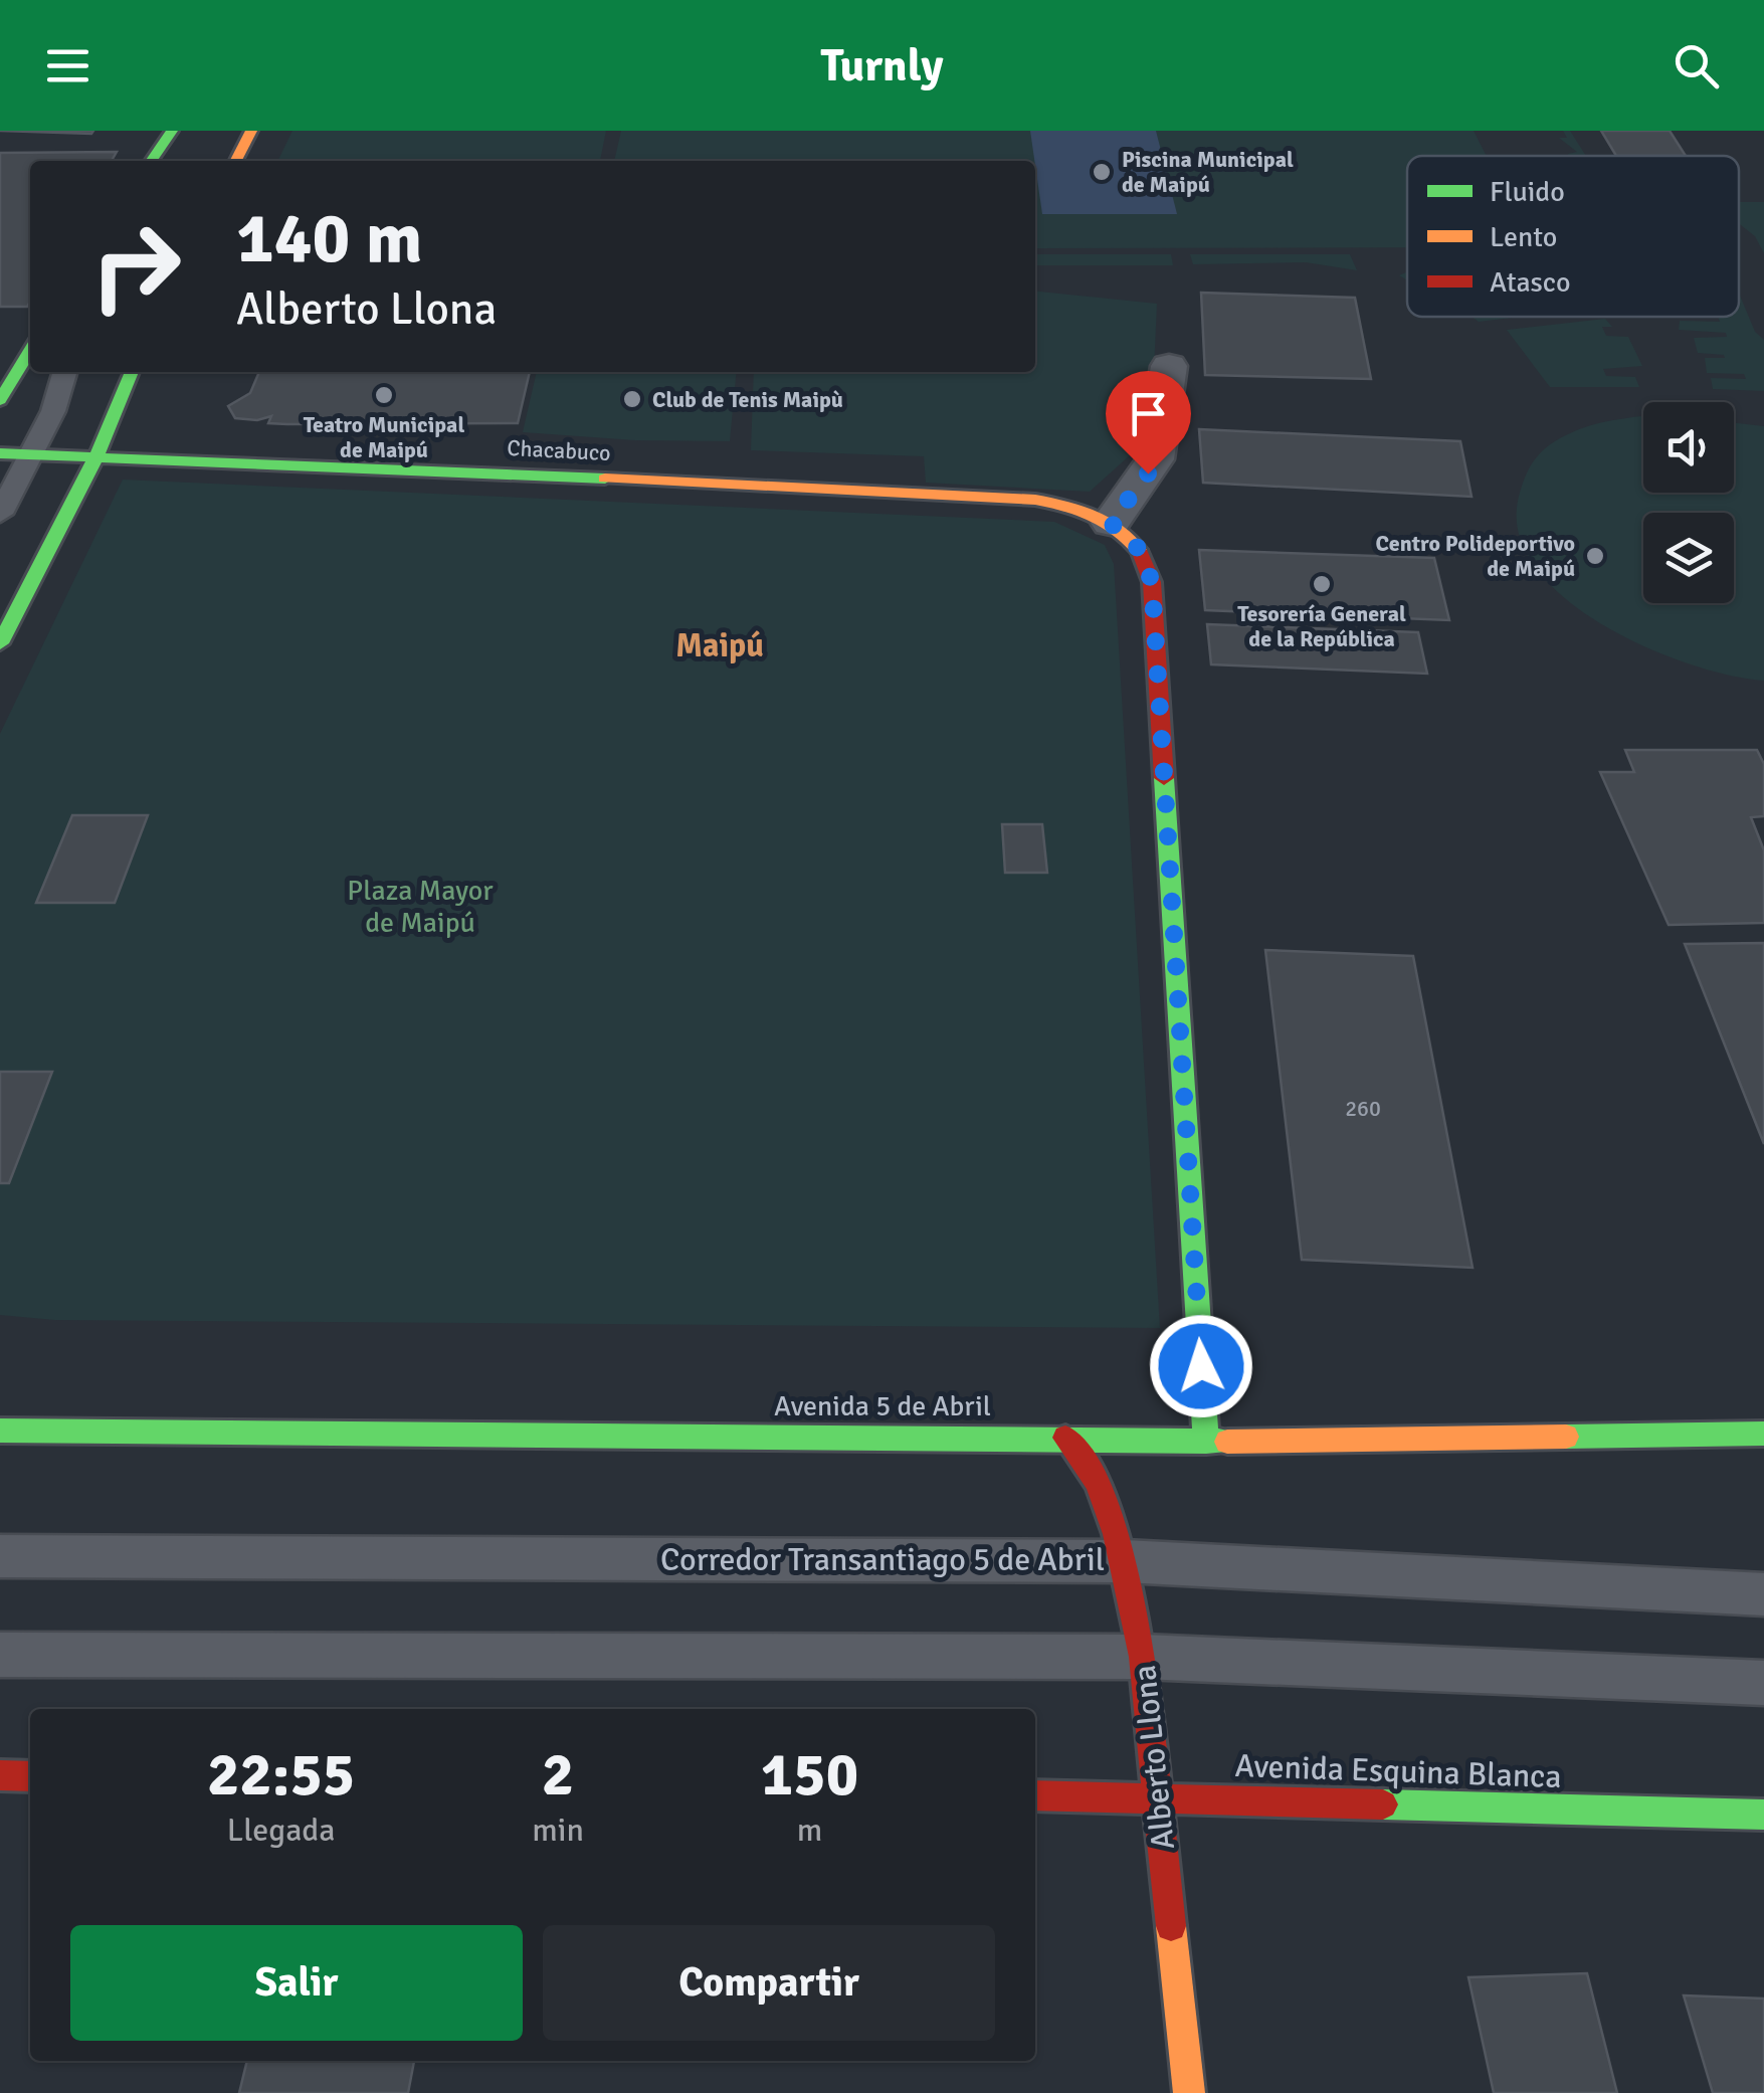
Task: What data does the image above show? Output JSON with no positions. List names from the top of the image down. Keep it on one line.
{"streets":{"main road":["Chacabuco","Avenida 5 de Abril","Alberto Llona","Avenida Esquina Blanca"],"lane":["Corredor Transantiago 5 de Abril"]},"crossings":[["Avenida 5 de Abril","Alberto Llona"],["Corredor Transantiago 5 de Abril","Alberto Llona"],["Alberto Llona","Avenida Esquina Blanca"]],"districts":["Maipú"],"parks":["Plaza Mayor de Maipú"],"places":["Piscina Municipal de Maipú","Teatro Municipal de Maipú","Club de Tenis Maipù","Centro Polideportivo de Maipú","Tesorería General de la República"],"house_numbers":["260"],"legend":["Fluido","Lento","Atasco"],"page":{"header":"Turnly","turn":["140 m","Alberto Llona"],"eta":["22:55","Llegada","2","min","150","m"],"buttons":["Salir","Compartir"]}}
